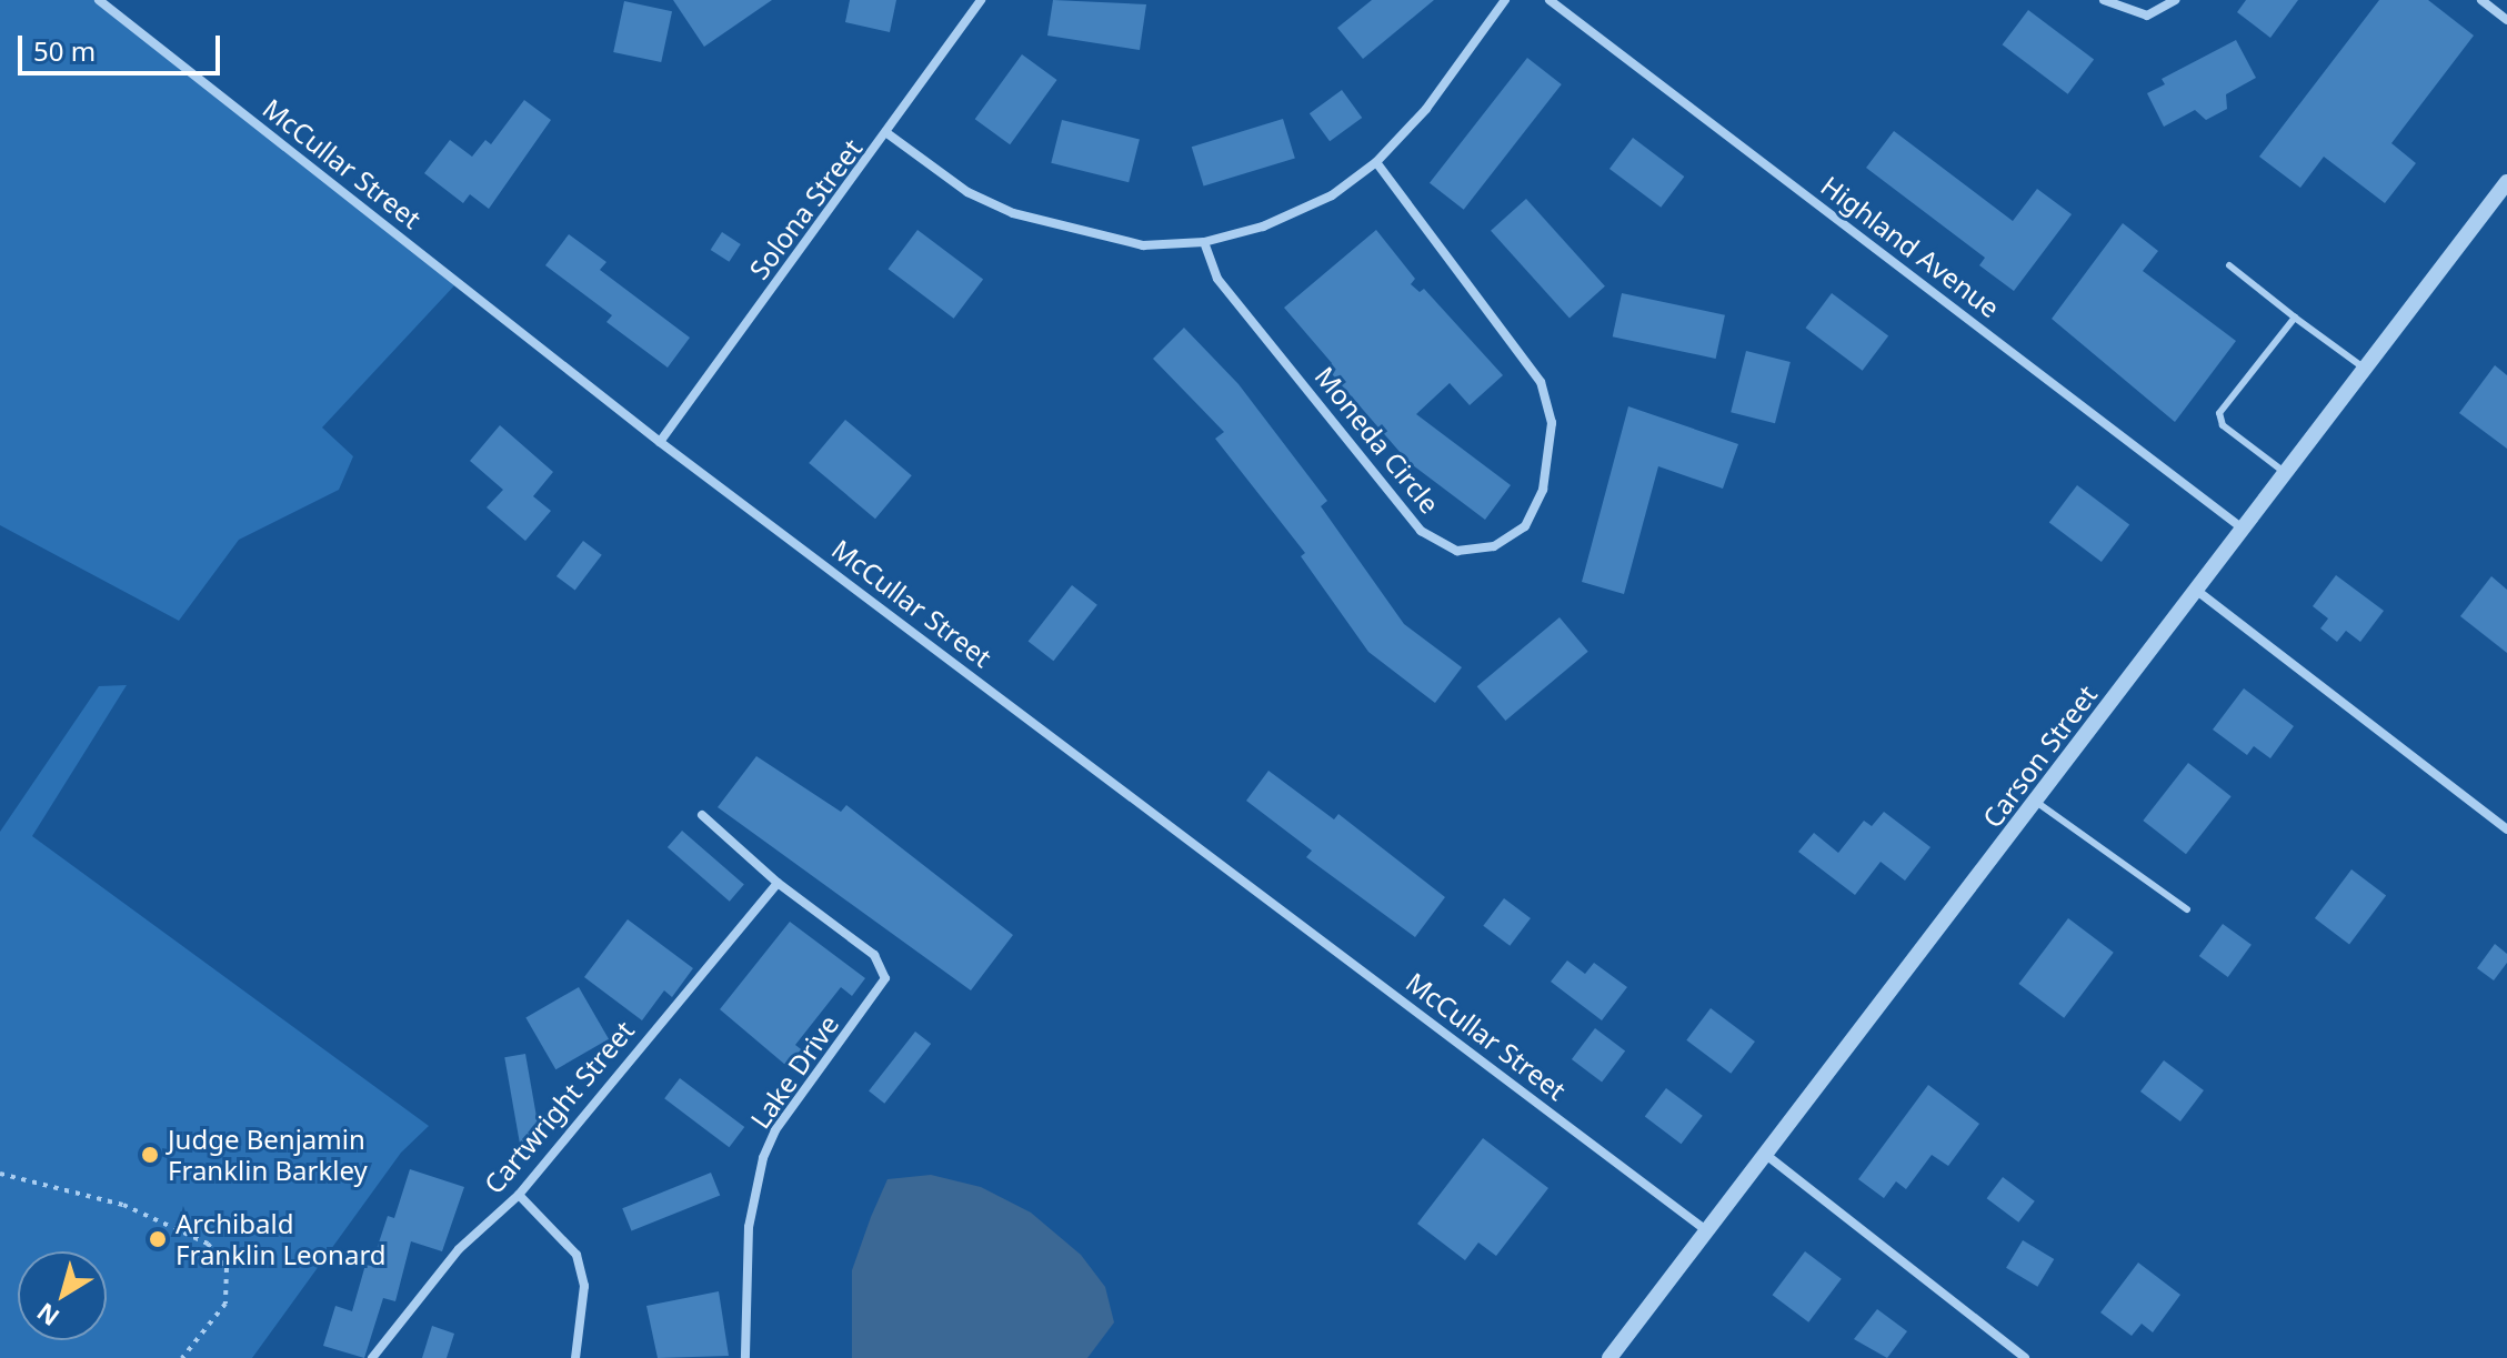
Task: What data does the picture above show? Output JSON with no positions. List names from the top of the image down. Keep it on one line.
{"streets":{"street":["McCullar Street","Solona Street","Highland Avenue","Moneda Circle","Carson Street","Lake Drive","Cartwright Street"]},"crossings":[["McCullar Street","Solona Street"],["McCullar Street","Carson Street"],["Highland Avenue","Carson Street"],["Lake Drive","Cartwright Street"]],"places":["Judge Benjamin Franklin Barkley","Archibald Franklin Leonard"],"scale_bar":"50 m","north":"bottom left"}
